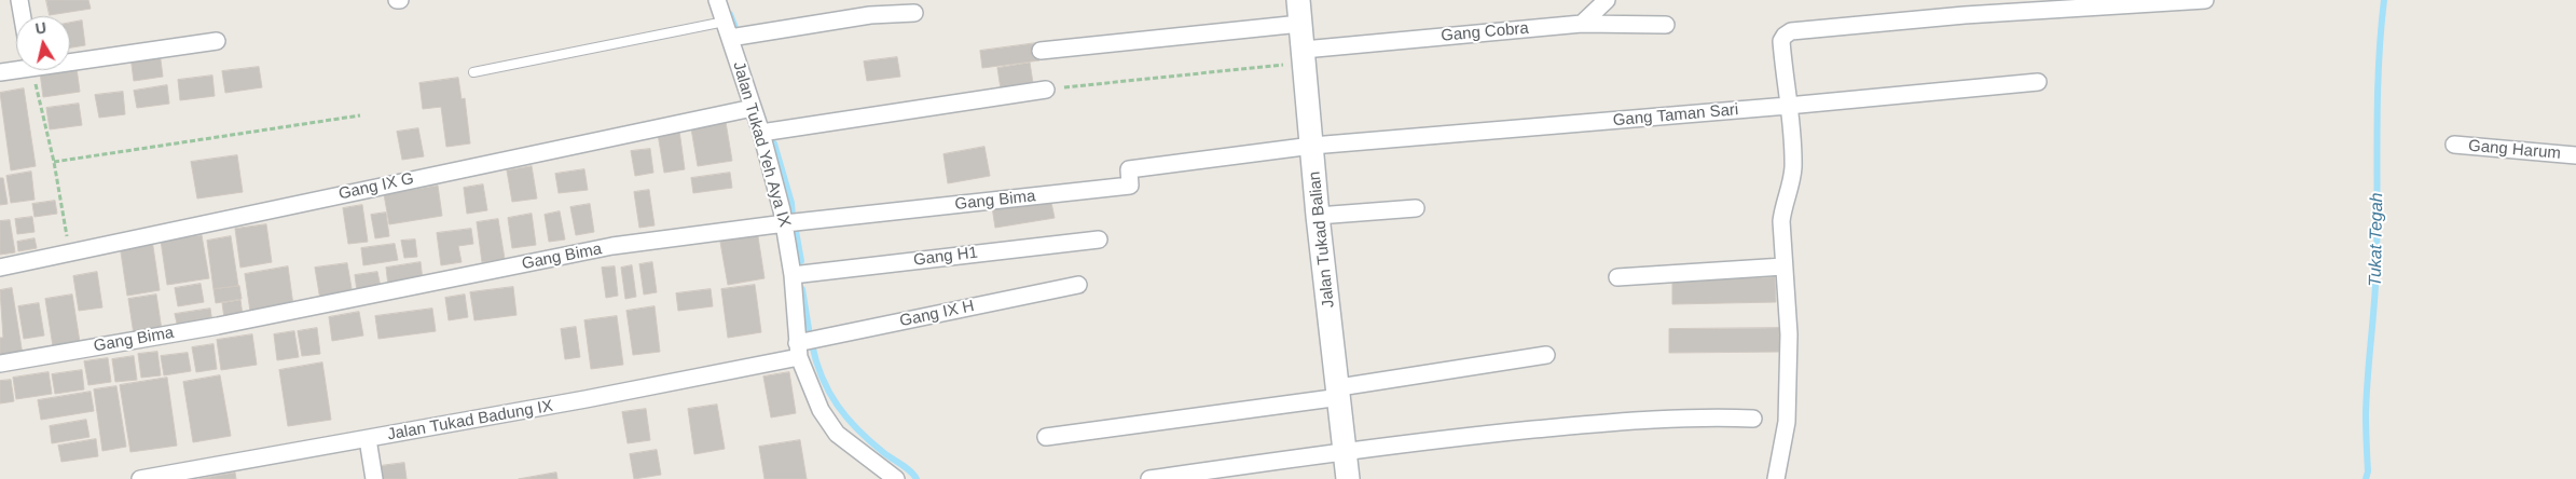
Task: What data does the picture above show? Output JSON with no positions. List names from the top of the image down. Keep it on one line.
{"streets":{"street":["Gang Cobra","Gang Taman Sari","Jalan Tukad Yeh Aya IX","Gang Harum","Gang IX G","Gang Bima","Jalan Tukad Balian","Gang H1","Gang IX H","Jalan Tukad Badung IX"]},"crossings":[["Gang Cobra","Jalan Tukad Balian"],["Gang Taman Sari","Gang Bima"],["Gang Taman Sari","Jalan Tukad Balian"],["Jalan Tukad Yeh Aya IX","Gang IX G"],["Jalan Tukad Yeh Aya IX","Gang Bima"],["Jalan Tukad Yeh Aya IX","Gang H1"],["Jalan Tukad Yeh Aya IX","Gang IX H"],["Jalan Tukad Yeh Aya IX","Jalan Tukad Badung IX"],["Gang IX H","Jalan Tukad Badung IX"]],"water":["Tukat Tegah"],"north":"top"}
